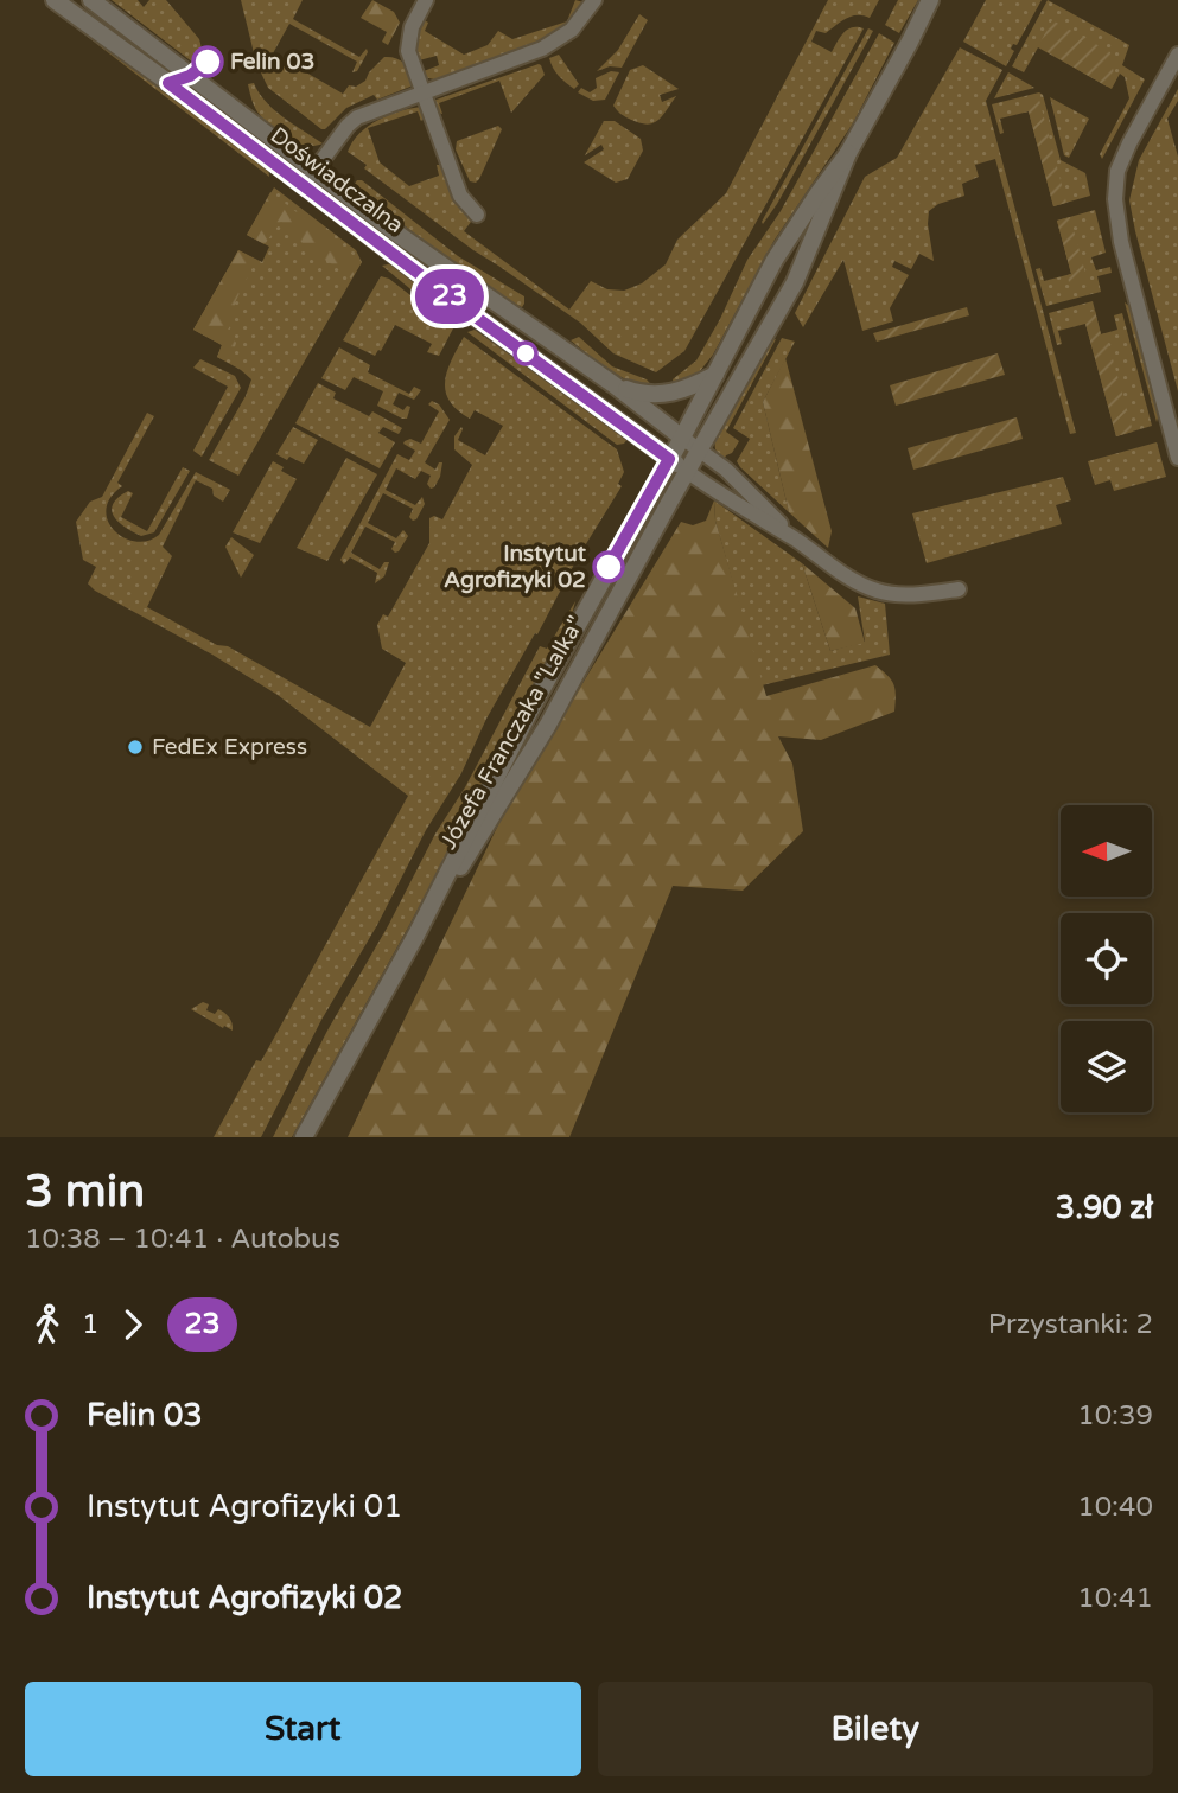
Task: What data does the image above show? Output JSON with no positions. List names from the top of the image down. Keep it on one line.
{"streets":{"street":["Doświadczalna","Józefa Franczaka \"Lalka\""]},"crossings":[["Doświadczalna","Józefa Franczaka \"Lalka\""]],"places":["Felin 03","Instytut Agrofizyki 02","FedEx Express"],"lines":["bus line 23"],"north":"left","page":{"on_map":"23","heading":["3 min","10:38 – 10:41 · Autobus","3.90 zł"],"legs":["1","23","Przystanki: 2"],"list":[{"name":"Felin 03","value":"10:39"},{"name":"Instytut Agrofizyki 01","value":"10:40"},{"name":"Instytut Agrofizyki 02","value":"10:41"}],"buttons":["Start","Bilety"]}}
